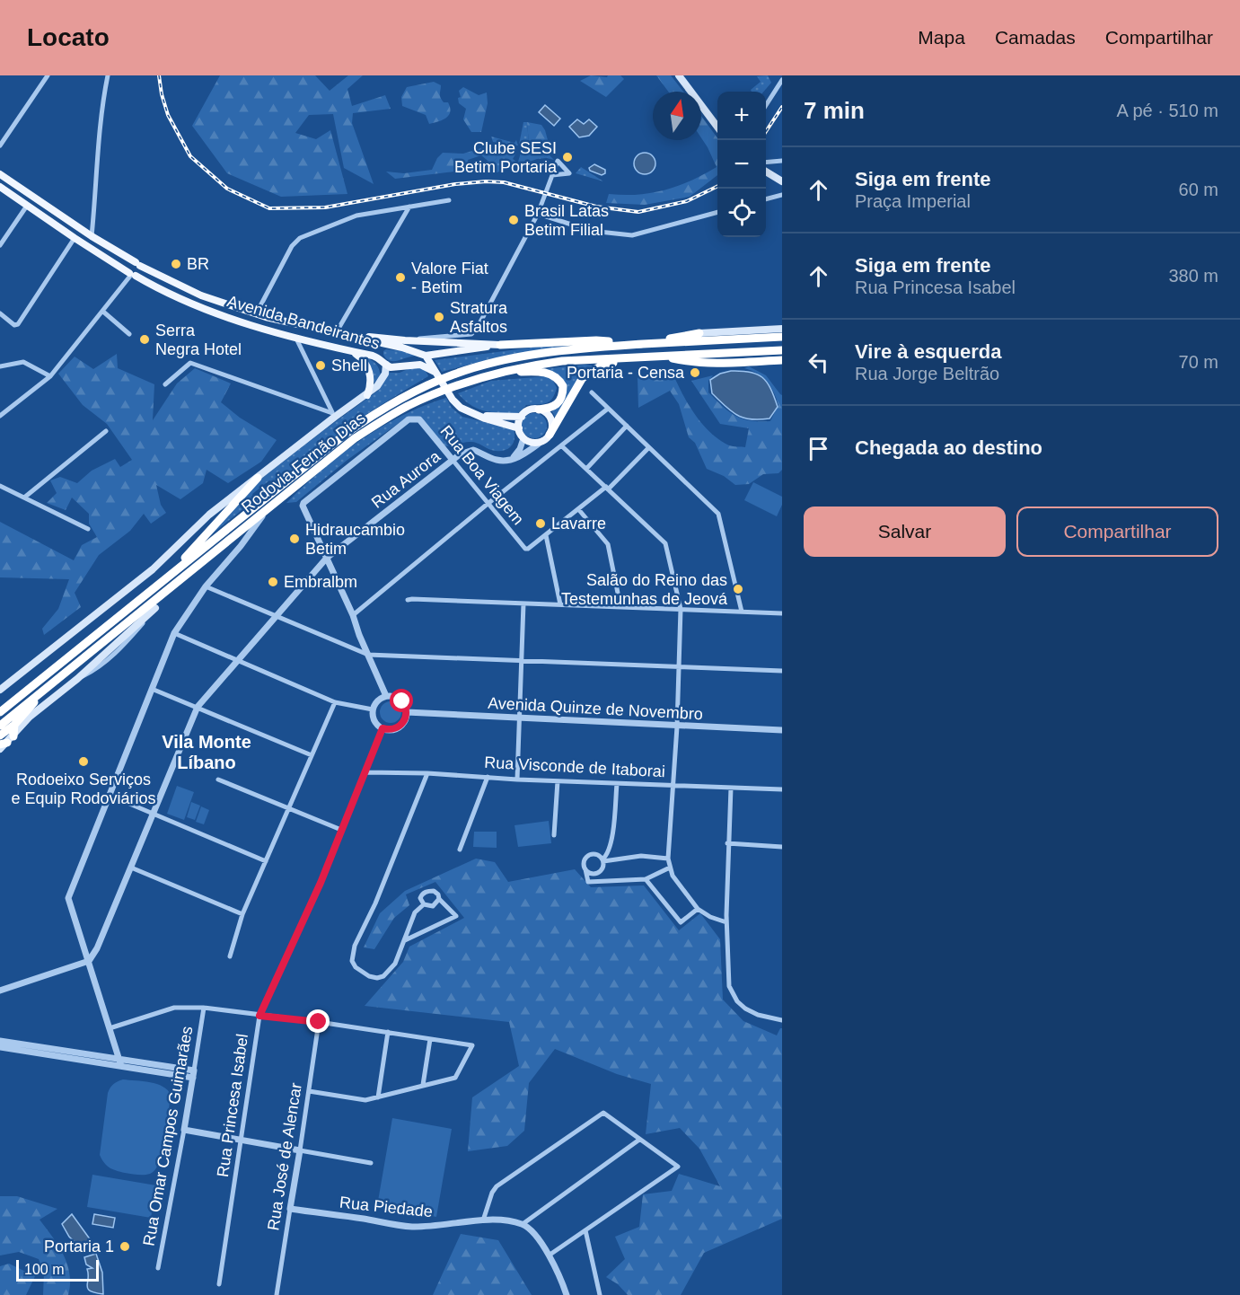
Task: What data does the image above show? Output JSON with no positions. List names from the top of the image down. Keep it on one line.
{"streets":{"highway":["Rodovia Fernão Dias"],"main road":["Avenida Bandeirantes"],"street":["Rua Boa Viagem","Rua Aurora","Avenida Quinze de Novembro","Rua Visconde de Itaborai","Rua Princesa Isabel","Rua Omar Campos Guimarães","Rua José de Alencar","Rua Piedade"]},"crossings":[["Avenida Bandeirantes","Rodovia Fernão Dias"],["Rua Boa Viagem","Rua Aurora"],["Avenida Quinze de Novembro","Rua Princesa Isabel"],["Rua Visconde de Itaborai","Rua Princesa Isabel"],["Rua José de Alencar","Rua Piedade"]],"districts":["Vila Monte Líbano"],"places":["Clube SESI Betim Portaria","Brasil Latas Betim Filial","BR","Valore Fiat - Betim","Stratura Asfaltos","Serra Negra Hotel","Shell","Portaria - Censa","Lavarre","Hidraucambio Betim","Embralbm","Salão do Reino das Testemunhas de Jeová","Rodoeixo Serviços e Equip Rodoviários","Portaria 1"],"scale_bar":"100 m","north":"top","page":{"header":"Locato","nav":["Mapa","Camadas","Compartilhar"],"heading":["7 min","A pé · 510 m"],"map_buttons":["+","−"],"list":[["Siga em frente","Praça Imperial","60 m"],["Siga em frente","Rua Princesa Isabel","380 m"],["Vire à esquerda","Rua Jorge Beltrão","70 m"],"Chegada ao destino"],"buttons":["Salvar","Compartilhar"],"scale":"100 m"}}
